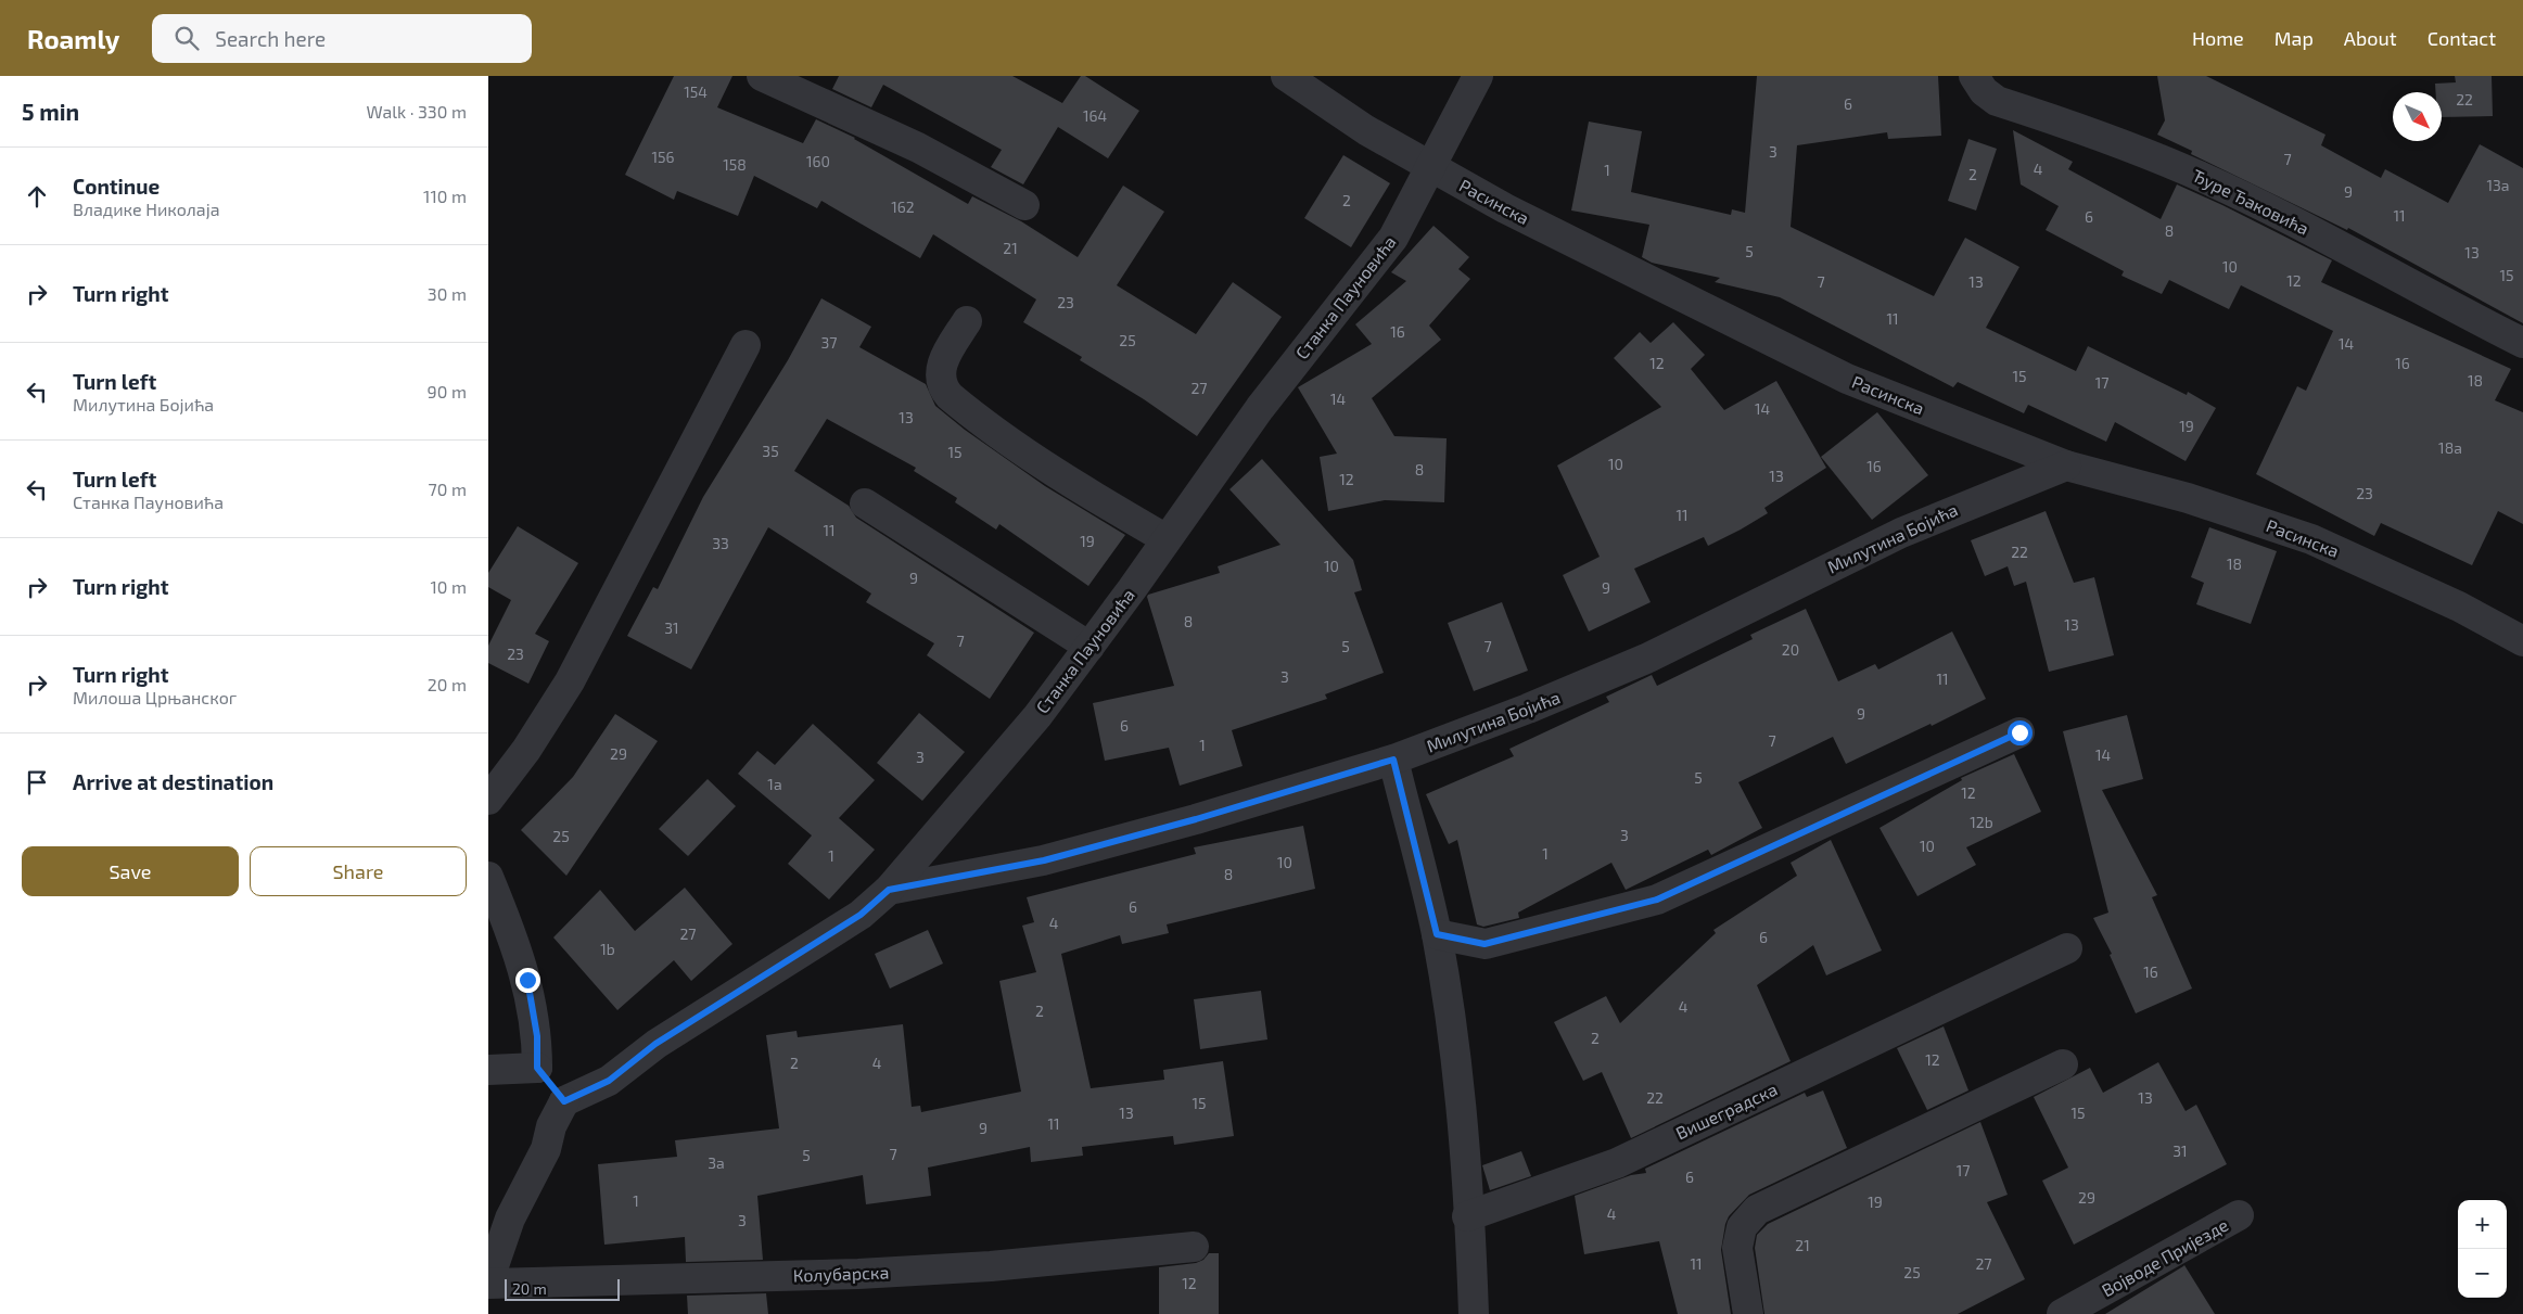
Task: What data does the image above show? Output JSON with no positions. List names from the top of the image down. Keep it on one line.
{"streets":{"street":["Расинска","Ђуре Ђаковића","Станка Пауновића","Милутина Бојића","Вишеградска","Војводе Пријезде","Колубарска"]},"crossings":[["Расинска","Станка Пауновића"],["Расинска","Милутина Бојића"],["Станка Пауновића","Милутина Бојића"]],"house_numbers":["154","22","6","164","3","156","7","160","158","4","1","2","13a","9","2","162","11","6","8","21","5","13","10","15","12","7","13","23","11","16","25","37","14","12","16","15","18","17","27","14","14","13","19","18a","35","15","10","16","8","13","12","23","11","11","19","33","22","18","10","9","9","8","13","31","7","5","7","20","23","3","11","9","6","7","1","29","14","3","5","1a","12","12b","3","25","10","1","1","10","8","6","4","27","6","1b","16","4","2","2","12","2","4","22","13","15","13","15","11","9","31","7","5","3a","17","6","29","1","19","4","3","21","11","27","25","12"],"scale_bar":"20 m","north":"bottom right","page":{"header":"Roamly","search":"Search here","nav":["Home","Map","About","Contact"],"heading":["5 min","Walk · 330 m"],"list":[["Continue","Владике Николаја","110 m"],["Turn right","30 m"],["Turn left","Милутина Бојића","90 m"],["Turn left","Станка Пауновића","70 m"],["Turn right","10 m"],["Turn right","Милоша Црњанског","20 m"],"Arrive at destination"],"buttons":["Save","Share"],"map_buttons":["+","−"],"scale":"20 m"}}
